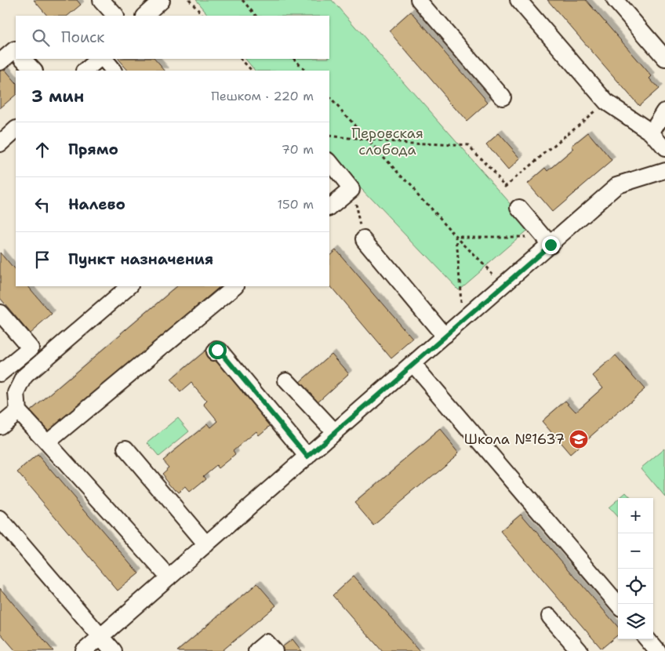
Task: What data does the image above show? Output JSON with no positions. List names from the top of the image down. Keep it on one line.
{"parks":["Перовская слобода"],"places":{"school or university":["Школа №1637"]},"page":{"search":"Поиск","heading":["3 мин","Пешком · 220 m"],"list":[["Прямо","70 m"],["Налево","150 m"],"Пункт назначения"],"map_buttons":["+","−"]}}
